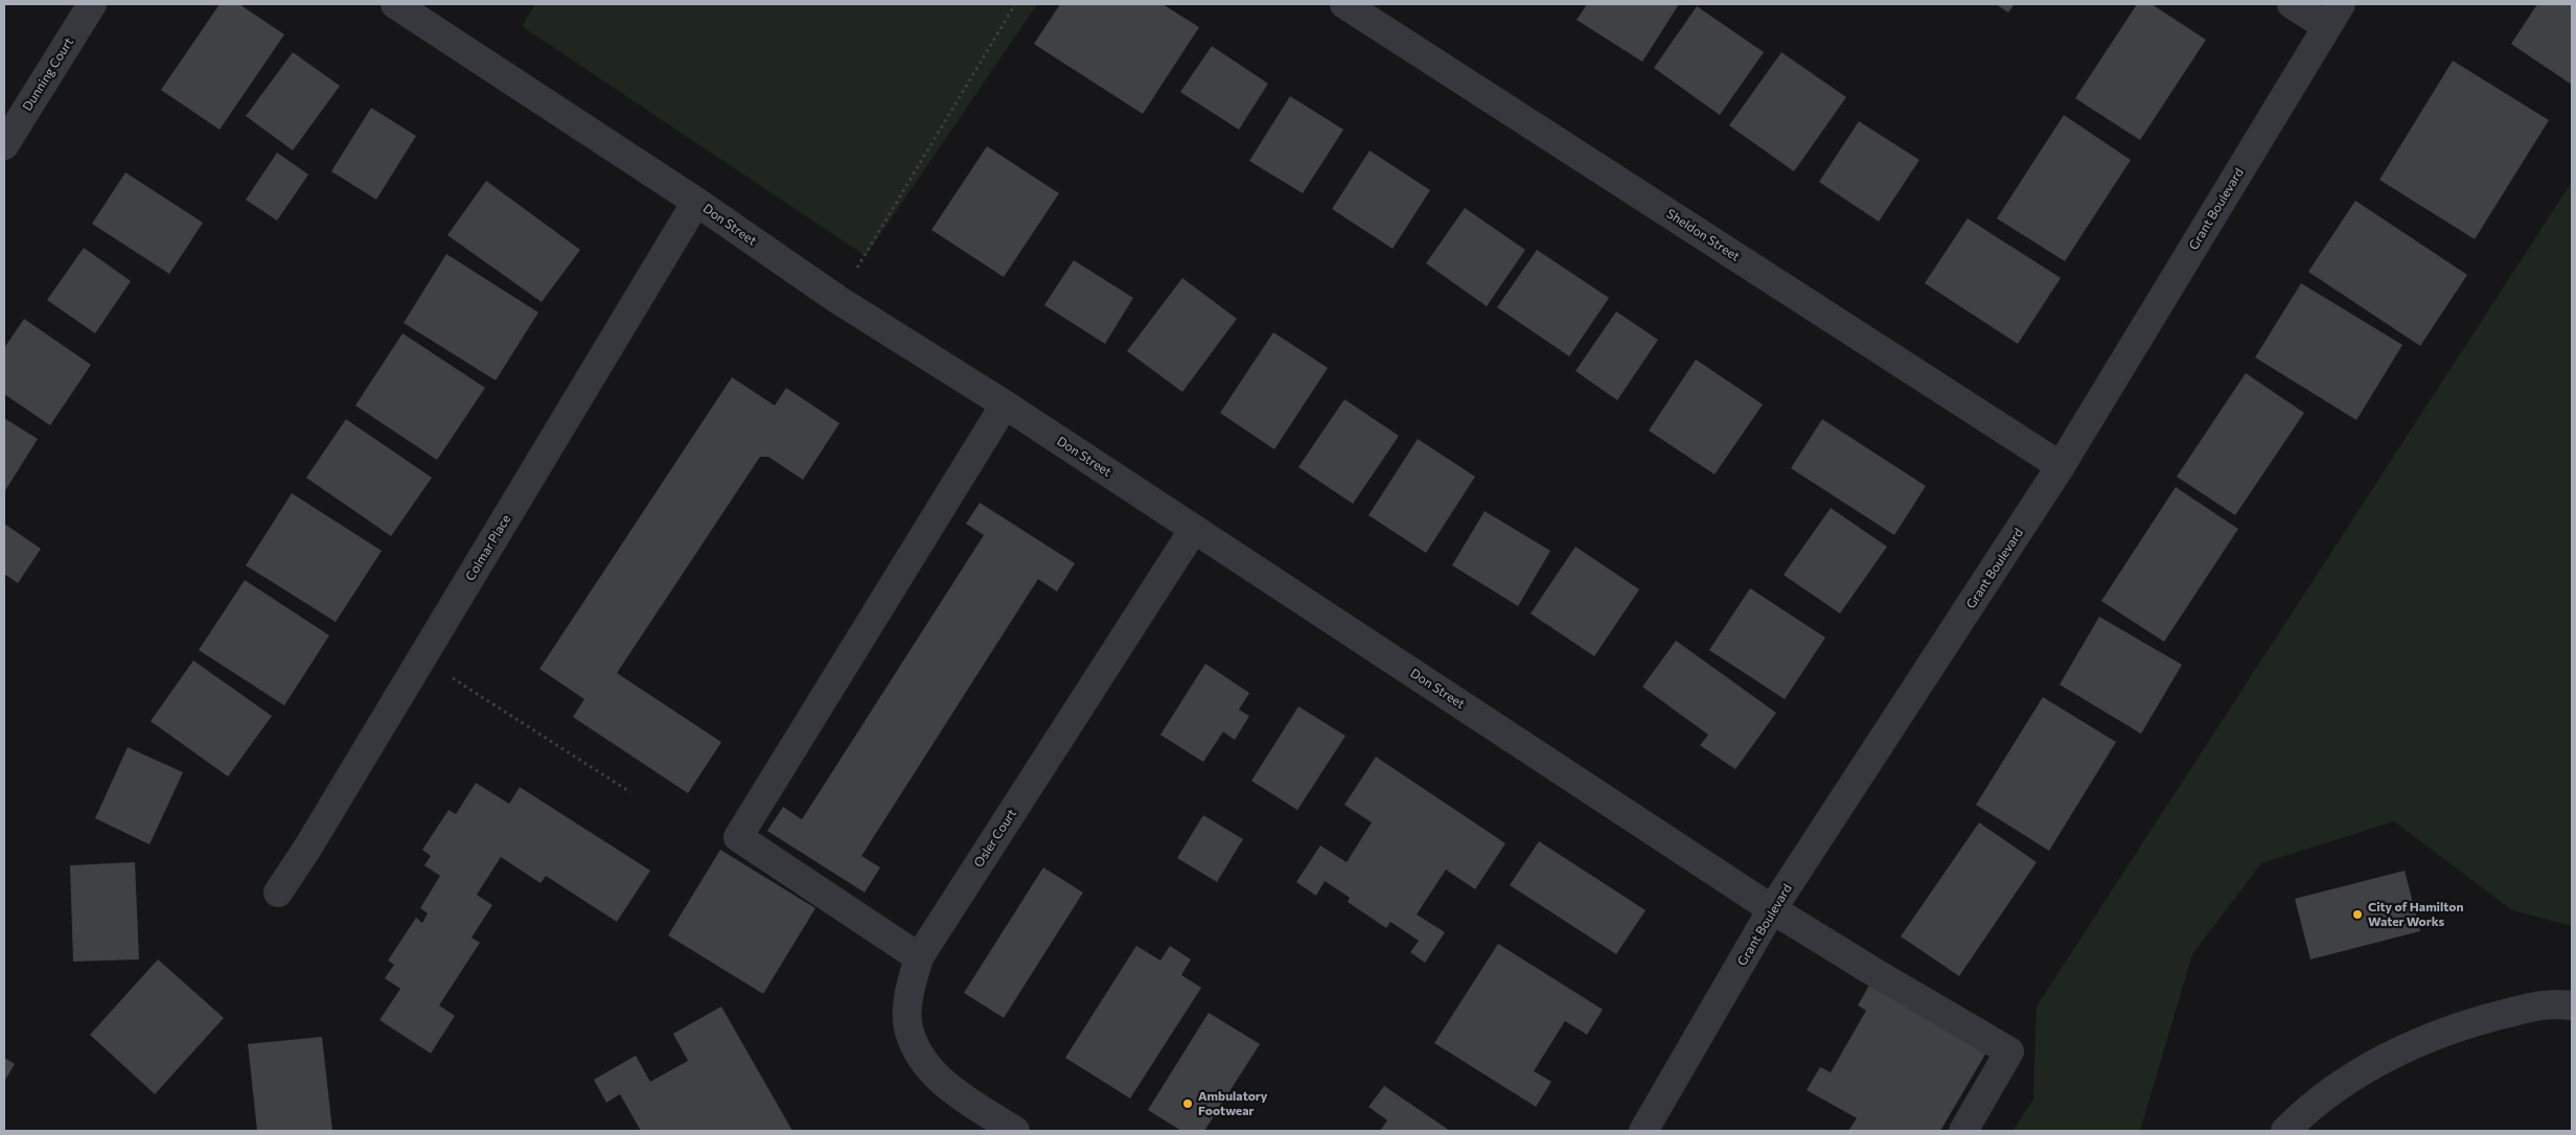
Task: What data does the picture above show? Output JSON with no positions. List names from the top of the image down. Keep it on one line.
{"streets":{"street":["Dunning Court","Grant Boulevard","Don Street","Sheldon Street","Colmar Place","Osler Court"]},"crossings":[["Grant Boulevard","Don Street"],["Grant Boulevard","Sheldon Street"],["Don Street","Colmar Place"],["Don Street","Osler Court"]],"places":["City of Hamilton Water Works","Ambulatory Footwear"]}
